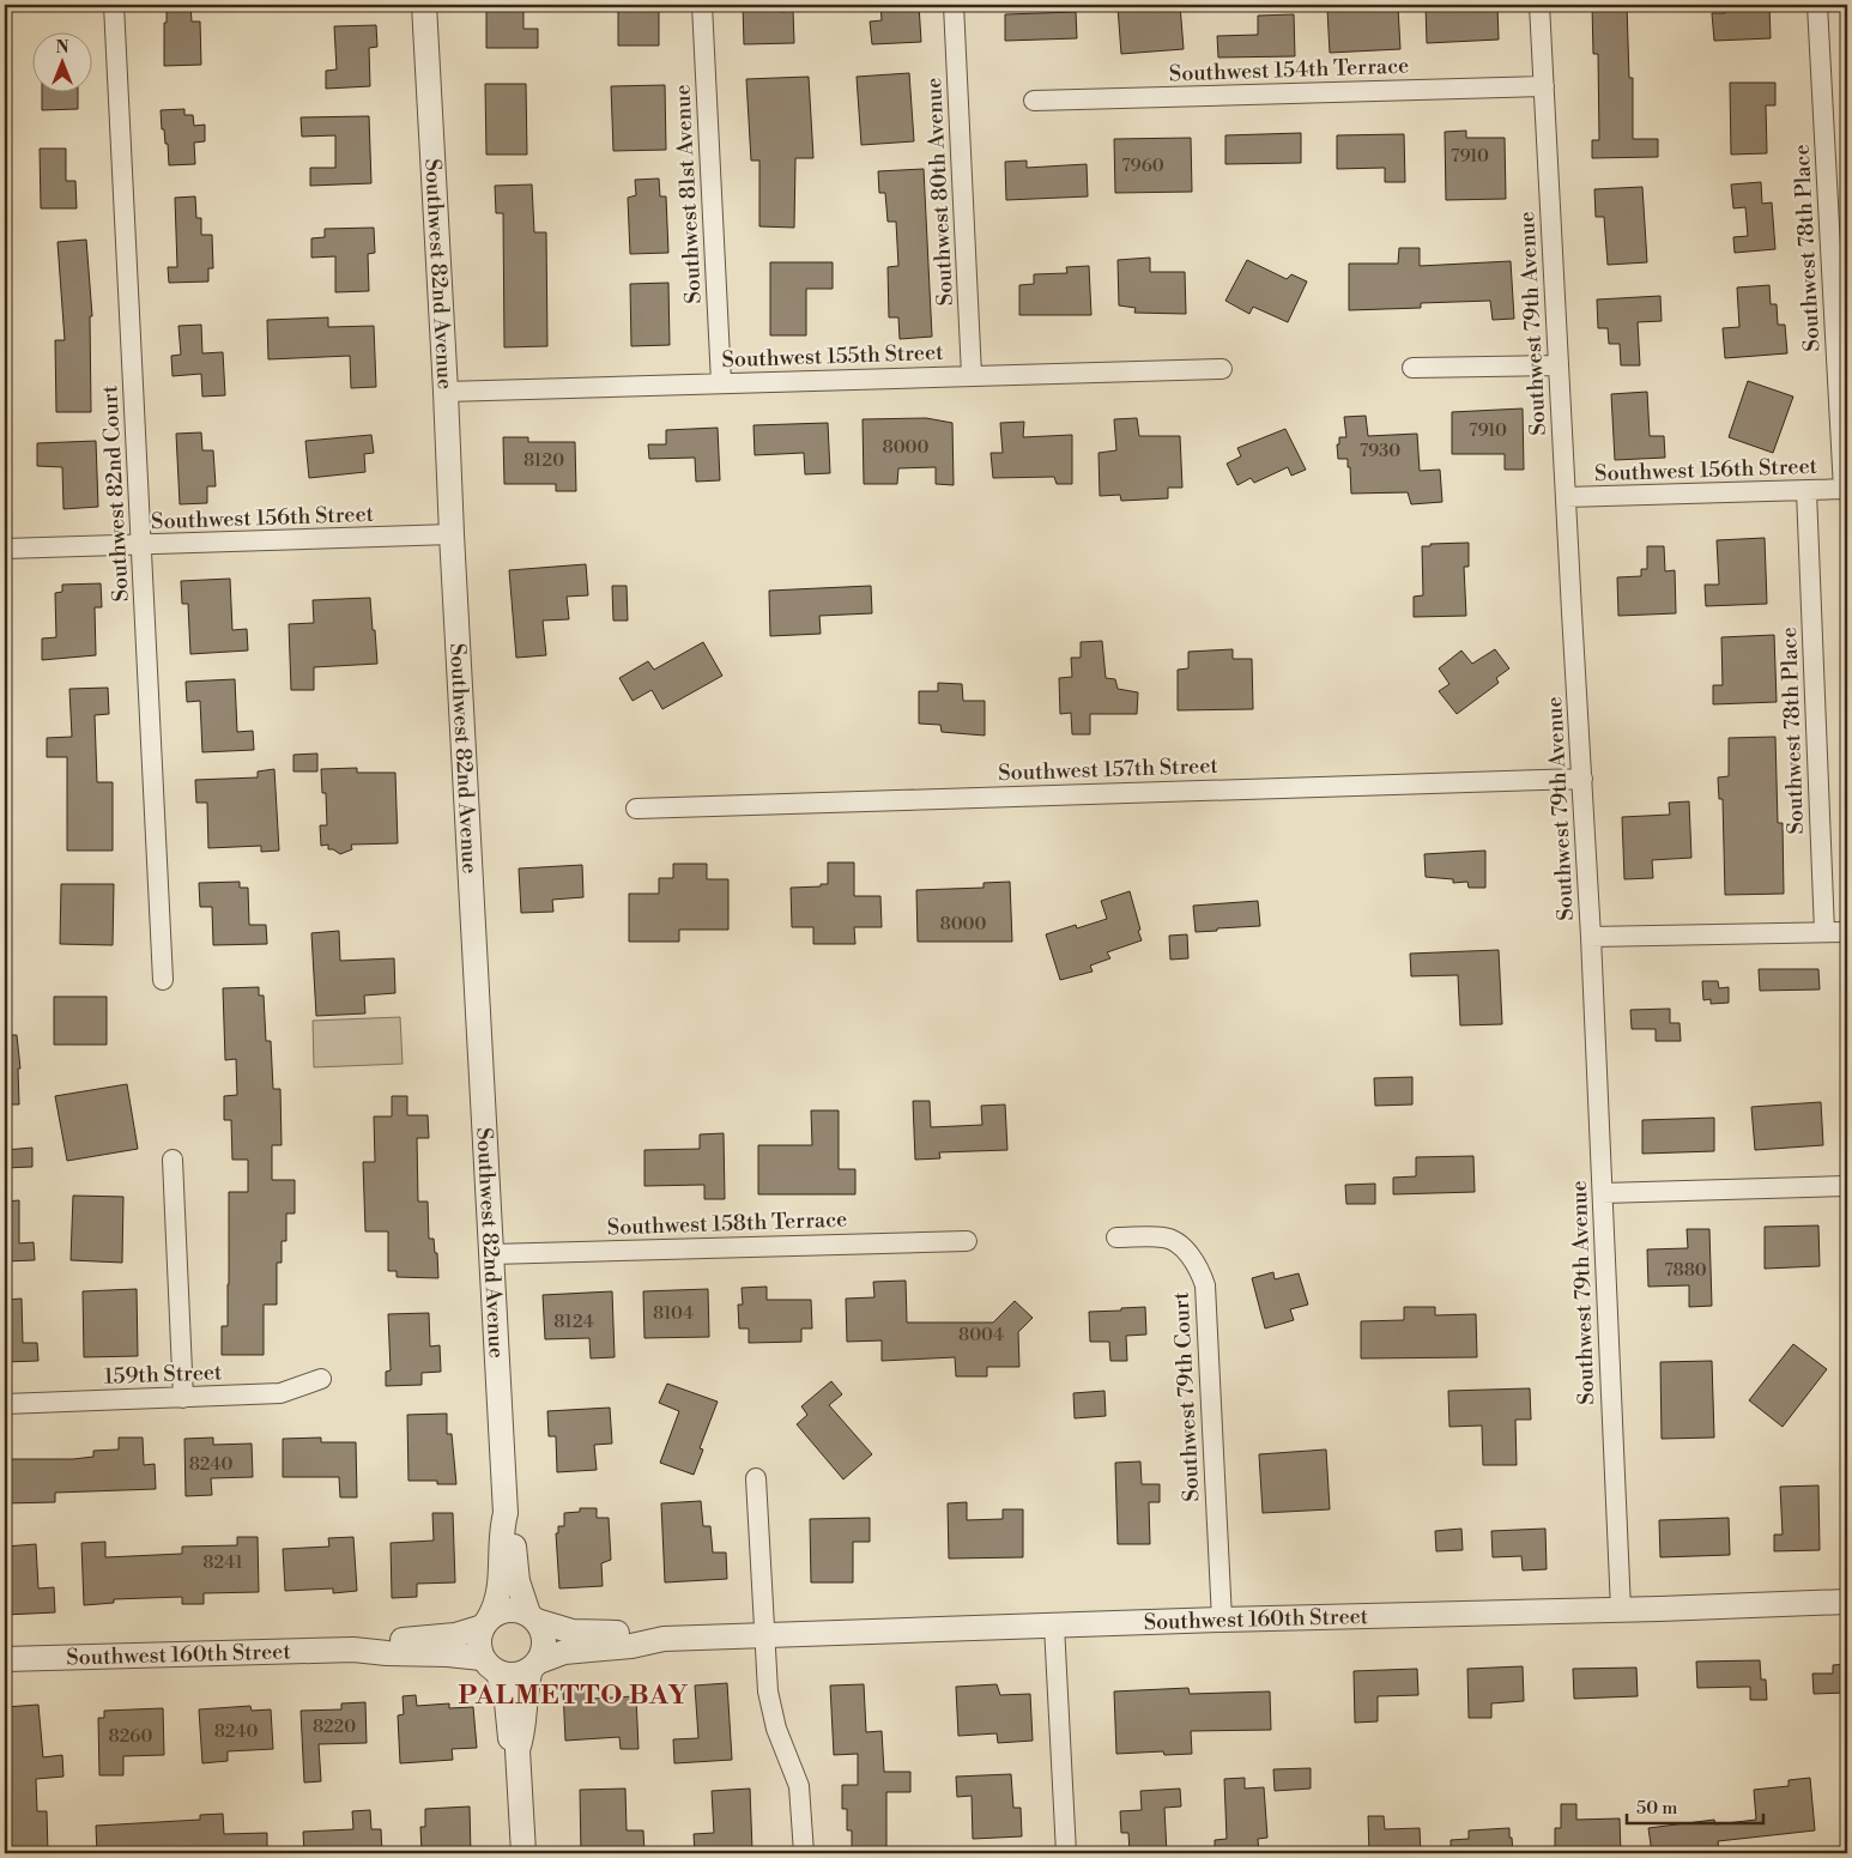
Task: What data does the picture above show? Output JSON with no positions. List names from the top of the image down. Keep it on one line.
{"streets":{"street":["Southwest 154th Terrace","Southwest 80th Avenue","Southwest 81st Avenue","Southwest 78th Place","Southwest 82nd Avenue","Southwest 79th Avenue","Southwest 155th Street","Southwest 156th Street","Southwest 82nd Court","Southwest 157th Street","Southwest 158th Terrace","159th Street","Southwest 79th Court","Southwest 160th Street"]},"crossings":[["Southwest 154th Terrace","Southwest 79th Avenue"],["Southwest 80th Avenue","Southwest 155th Street"],["Southwest 81st Avenue","Southwest 155th Street"],["Southwest 78th Place","Southwest 156th Street"],["Southwest 82nd Avenue","Southwest 155th Street"],["Southwest 82nd Avenue","Southwest 156th Street"],["Southwest 82nd Avenue","Southwest 158th Terrace"],["Southwest 82nd Avenue","Southwest 160th Street"],["Southwest 79th Avenue","Southwest 156th Street"],["Southwest 79th Avenue","Southwest 157th Street"],["Southwest 79th Avenue","Southwest 160th Street"],["Southwest 156th Street","Southwest 82nd Court"],["Southwest 79th Court","Southwest 160th Street"]],"districts":["PALMETTO BAY"],"house_numbers":["7910","7960","7910","8000","7930","8120","8000","7880","8104","8124","8004","8240","8241","8220","8240","8260"],"scale_bar":"50 m","north":"top"}
